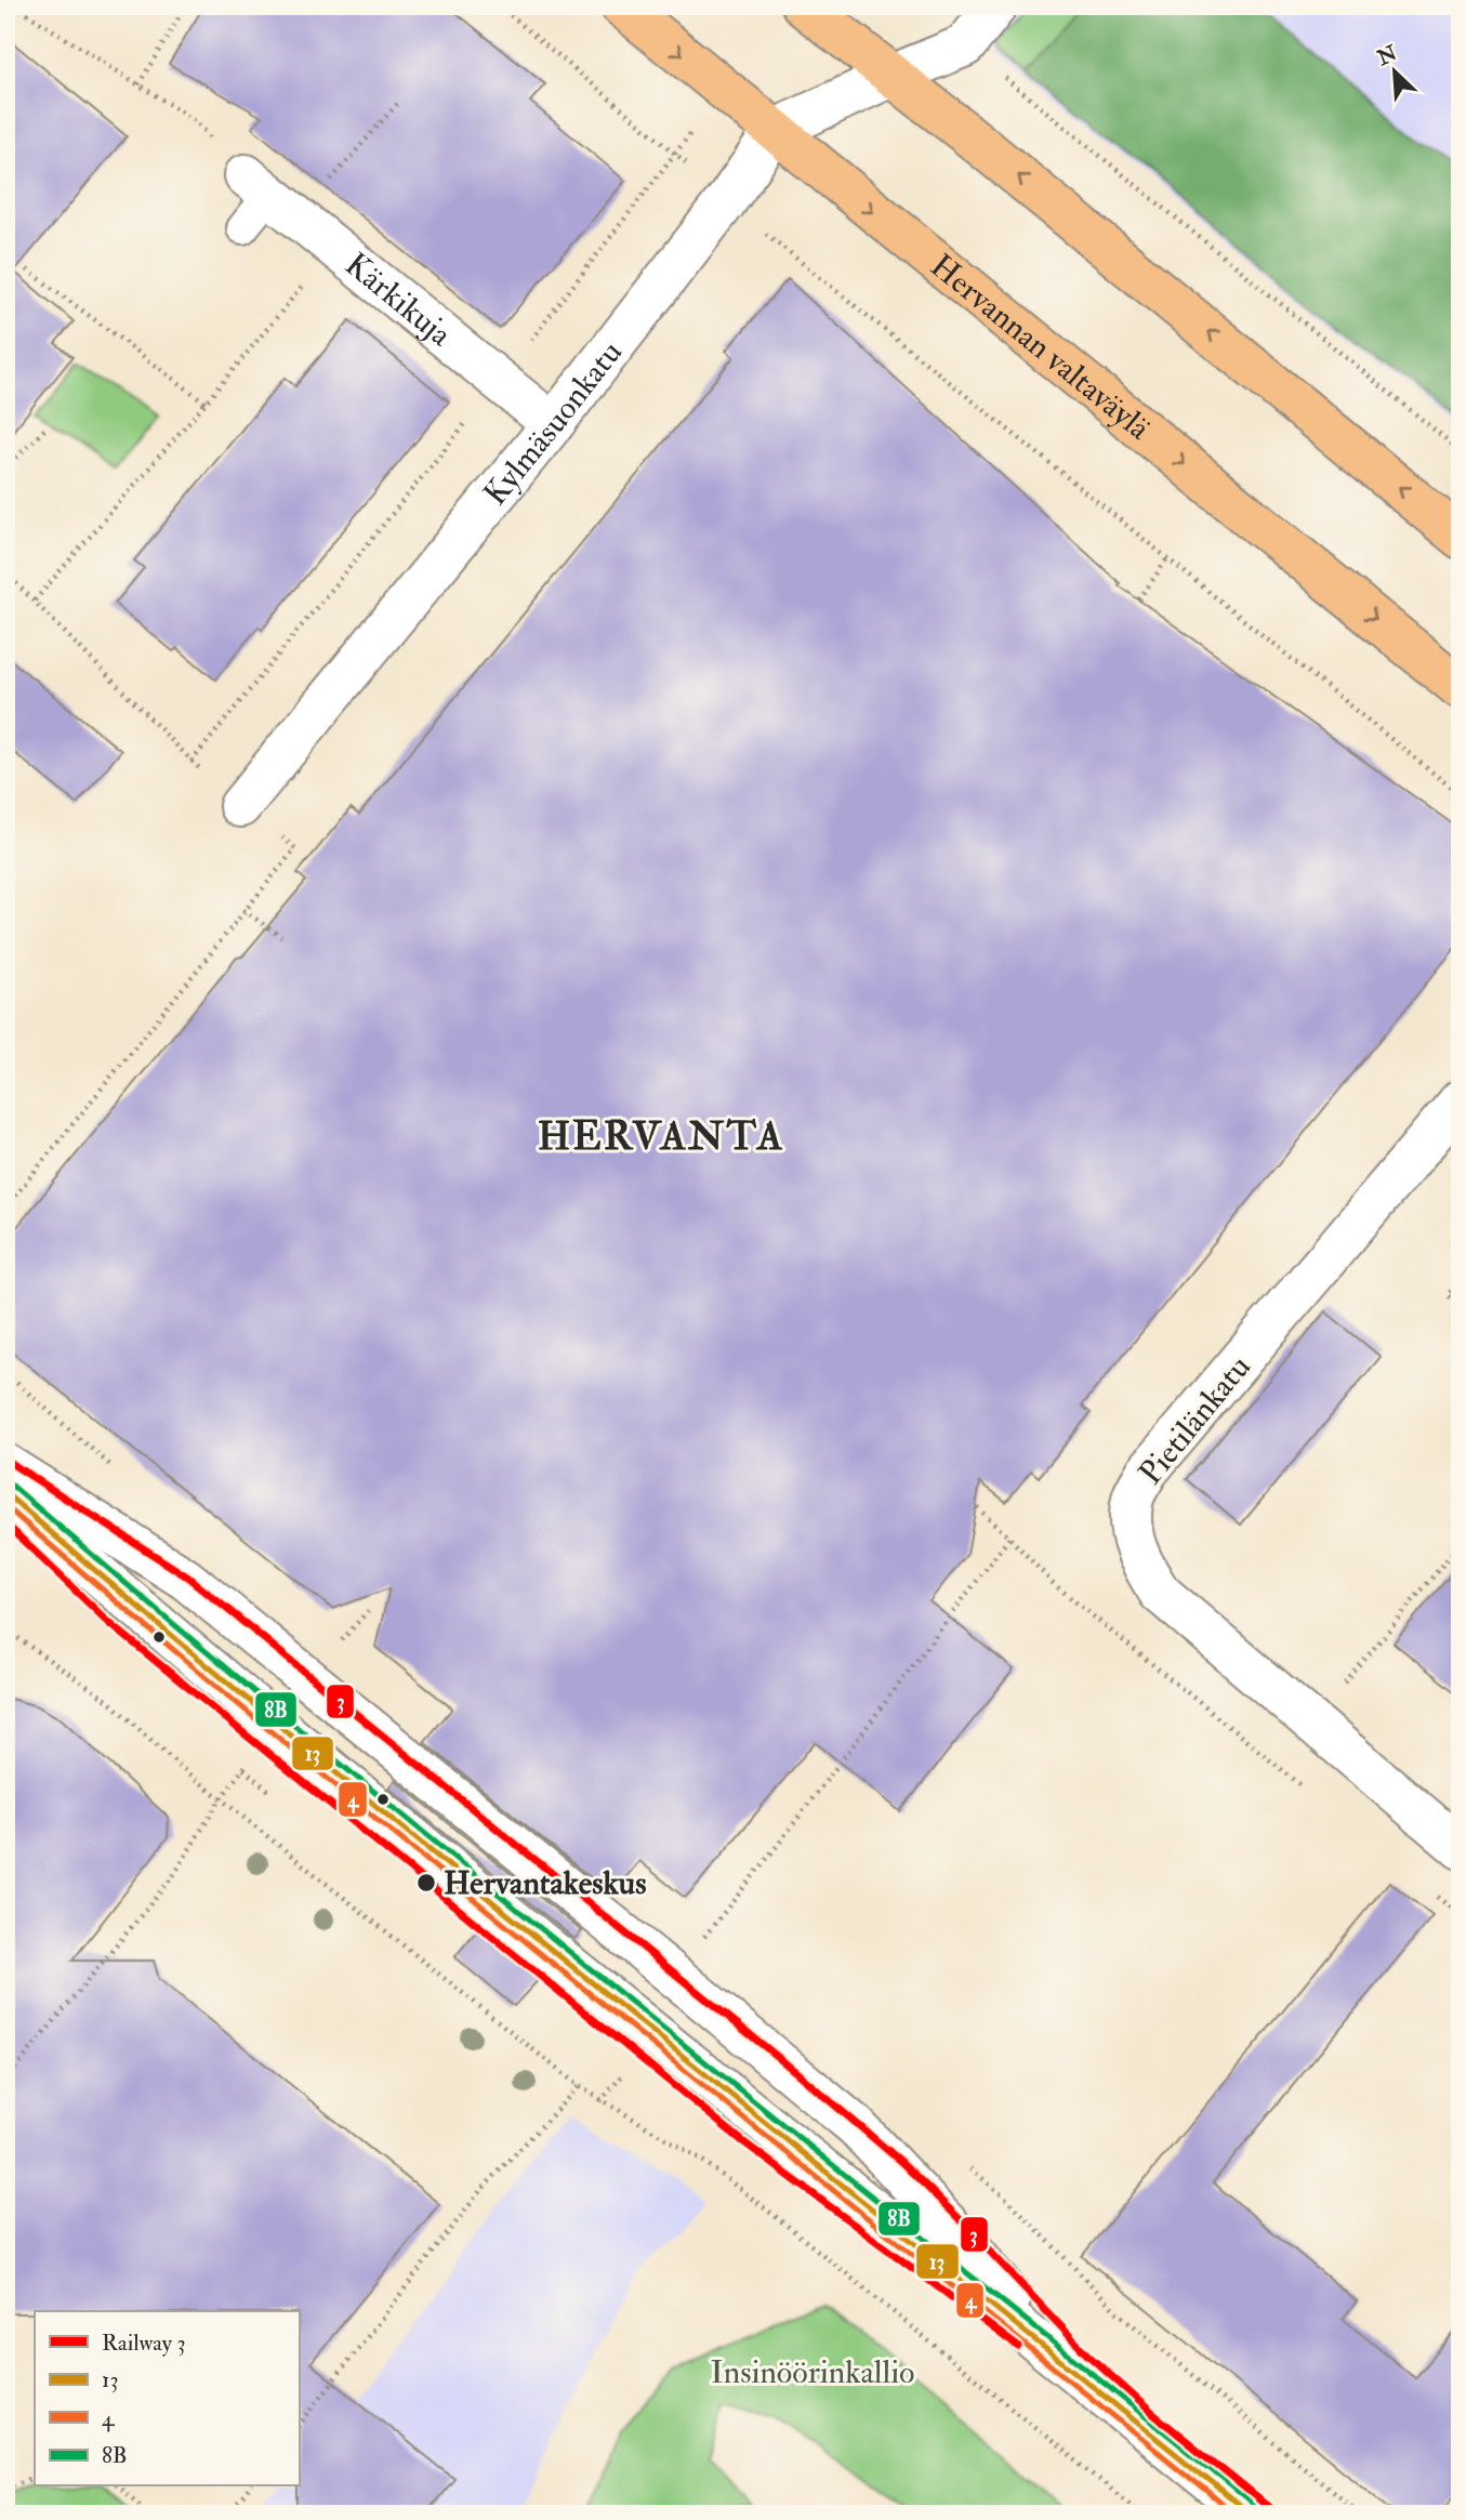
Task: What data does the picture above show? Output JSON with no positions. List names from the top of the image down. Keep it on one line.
{"streets":{"main road":["Hervannan valtaväylä"],"street":["Kärkikuja","Kylmäsuonkatu","Pietilänkatu"]},"crossings":[["Kärkikuja","Kylmäsuonkatu"],["Hervannan valtaväylä","Kylmäsuonkatu"]],"districts":["HERVANTA"],"parks":["Insinöörinkallio"],"places":["Hervantakeskus"],"lines":["rail line 3","transit line 8B","transit line 13","transit line 4"],"legend":["Railway 3","13","4","8B"],"north":"top left"}
